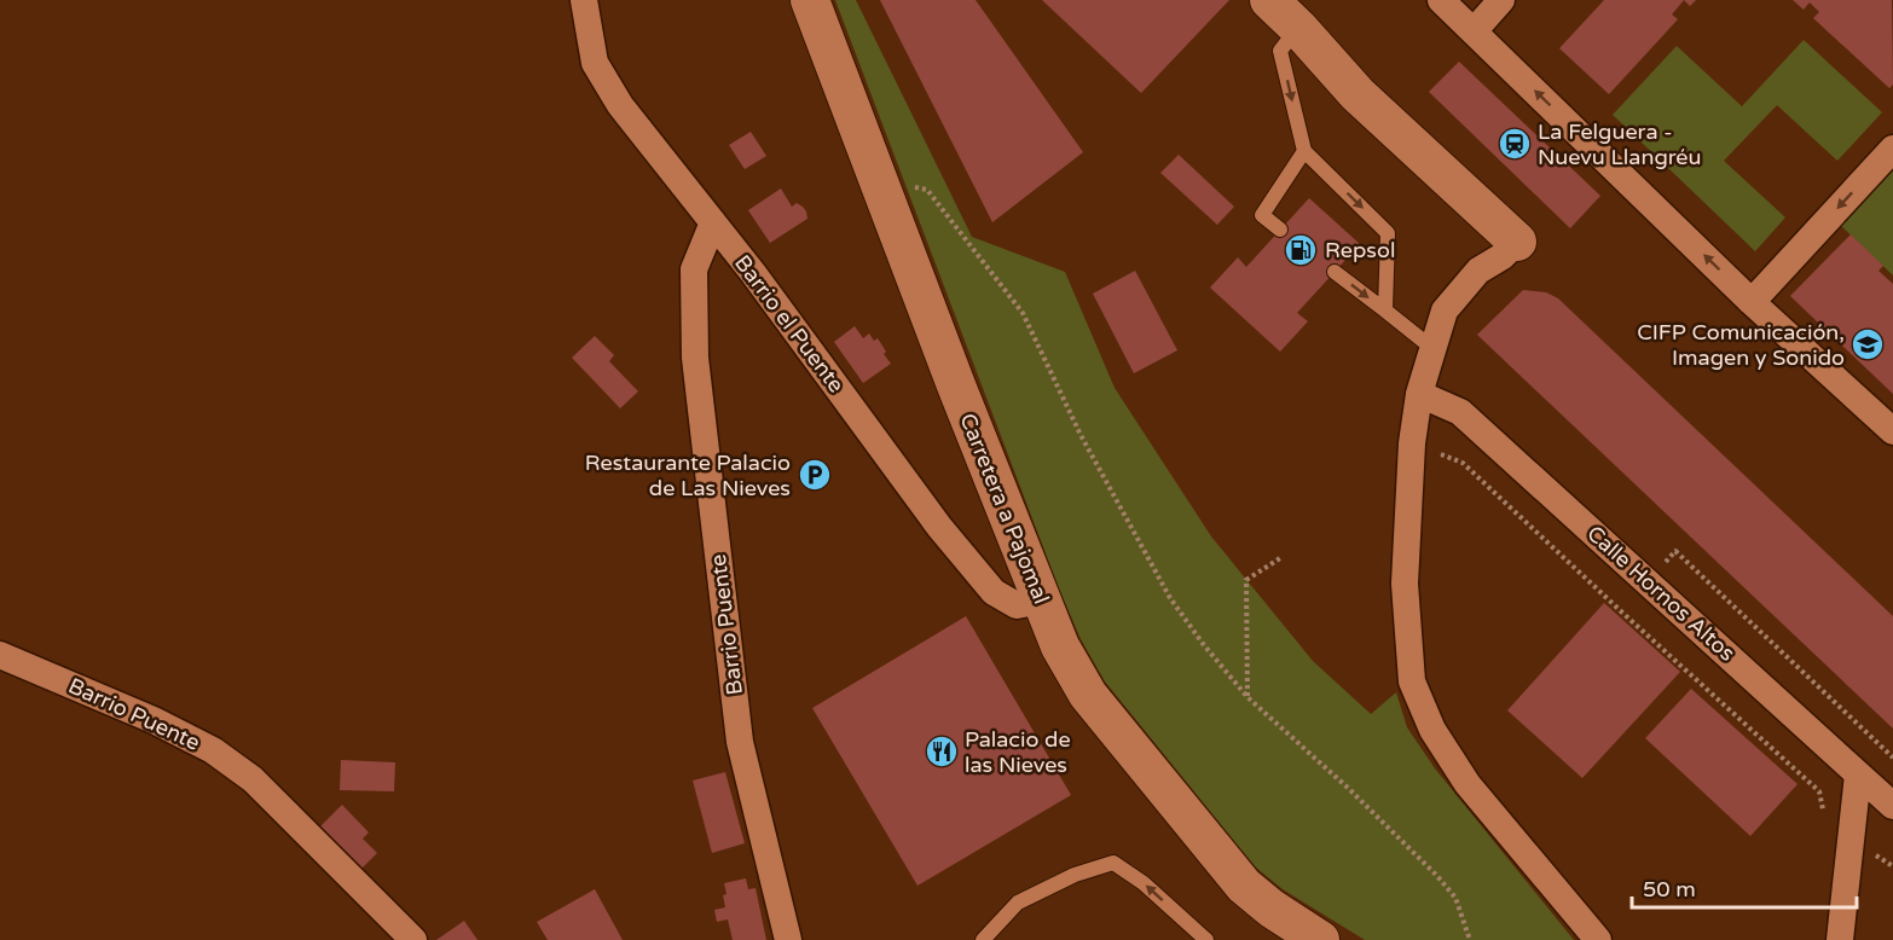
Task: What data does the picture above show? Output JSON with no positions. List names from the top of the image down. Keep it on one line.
{"streets":{"street":["Barrio el Puente","Carretera a Pajomal","Calle Hornos Altos","Barrio Puente"]},"crossings":[["Barrio el Puente","Carretera a Pajomal"],["Barrio el Puente","Barrio Puente"]],"places":{"station":["La Felguera - Nuevu Llangréu"],"fuel station":["Repsol"],"school or university":["CIFP Comunicación, Imagen y Sonido"],"parking":["Restaurante Palacio de Las Nieves"],"restaurant":["Palacio de las Nieves"]},"scale_bar":"50 m"}
